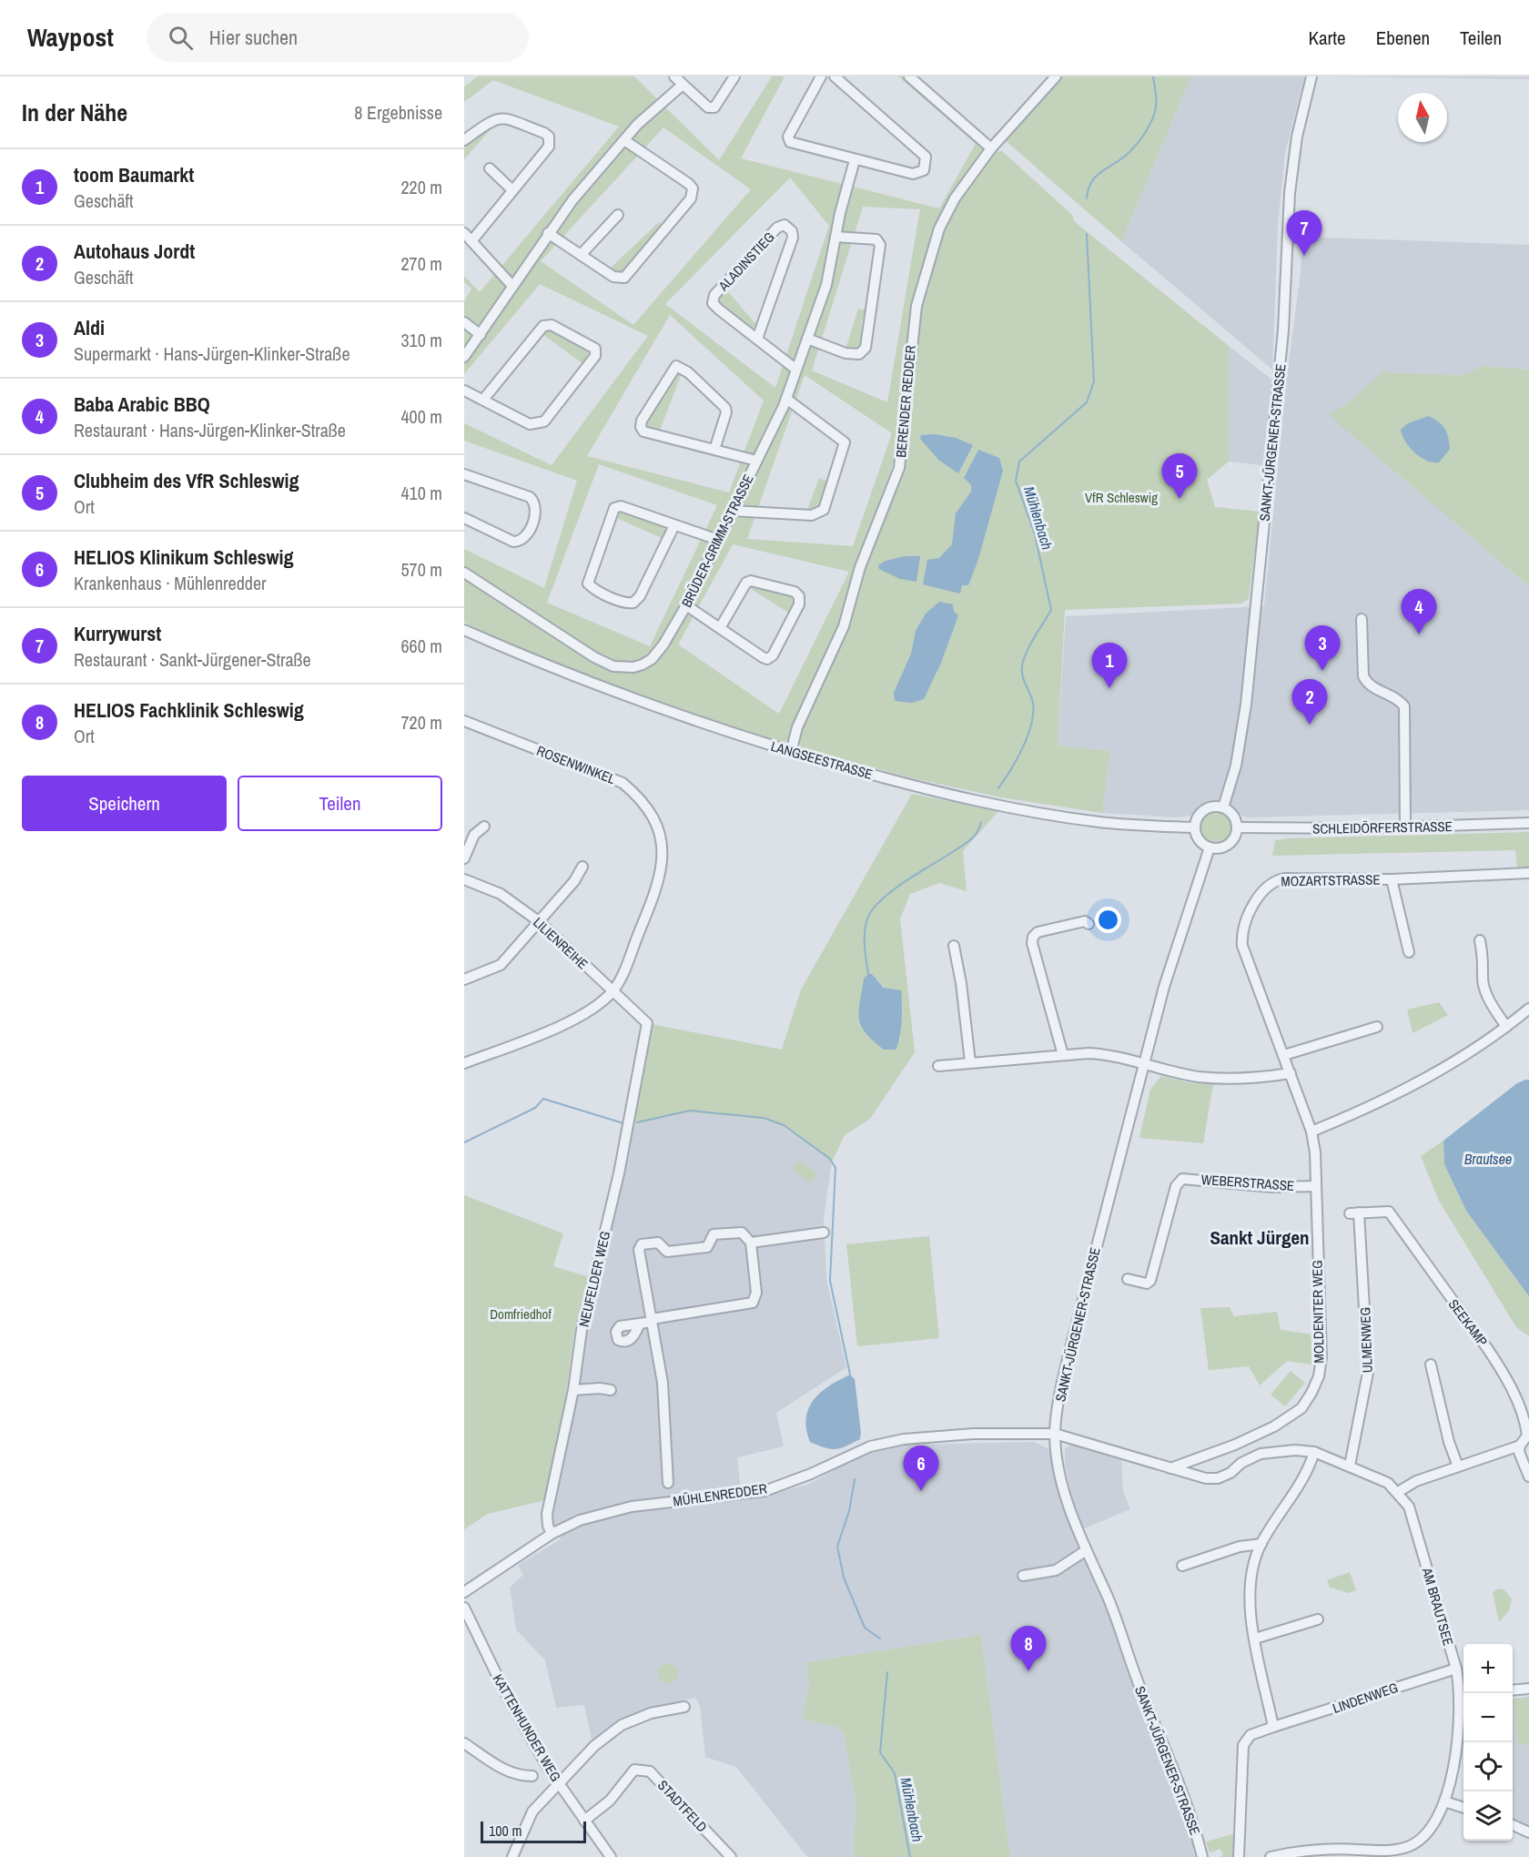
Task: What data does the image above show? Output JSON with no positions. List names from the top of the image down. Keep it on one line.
{"streets":{"street":["ALADINSTIEG","BERENDER REDDER","SANKT-JÜRGENER-STRASSE","BRÜDER-GRIMM-STRASSE","LANGSEESTRASSE","ROSENWINKEL","SCHLEIDÖRFERSTRASSE","MOZARTSTRASSE","LILIENREIHE","WEBERSTRASSE","NEUFELDER WEG","MOLDENITER WEG","SEEKAMP","ULMENWEG","MÜHLENREDDER","AM BRAUTSEE","LINDENWEG","KATTENHUNDER WEG","STADTFELD"]},"crossings":[["ALADINSTIEG","BRÜDER-GRIMM-STRASSE"],["BERENDER REDDER","LANGSEESTRASSE"],["SANKT-JÜRGENER-STRASSE","LANGSEESTRASSE"],["SANKT-JÜRGENER-STRASSE","SCHLEIDÖRFERSTRASSE"],["SANKT-JÜRGENER-STRASSE","MÜHLENREDDER"],["LANGSEESTRASSE","SCHLEIDÖRFERSTRASSE"],["ROSENWINKEL","LILIENREIHE"],["MOZARTSTRASSE","MOLDENITER WEG"],["LILIENREIHE","NEUFELDER WEG"],["WEBERSTRASSE","MOLDENITER WEG"],["NEUFELDER WEG","MÜHLENREDDER"],["SEEKAMP","ULMENWEG"],["ULMENWEG","AM BRAUTSEE"],["AM BRAUTSEE","LINDENWEG"],["KATTENHUNDER WEG","STADTFELD"]],"districts":["Sankt Jürgen"],"water":["Mühlenbach","Brautsee"],"parks":["VfR Schleswig","Domfriedhof"],"scale_bar":"100 m","north":"top","page":{"header":"Waypost","search":"Hier suchen","nav":["Karte","Ebenen","Teilen"],"heading":["In der Nähe","8 Ergebnisse"],"list":[{"mark":"1","name":"toom Baumarkt","note":"Geschäft","value":"220 m"},{"mark":"2","name":"Autohaus Jordt","note":"Geschäft","value":"270 m"},{"mark":"3","name":"Aldi","note":"Supermarkt · Hans-Jürgen-Klinker-Straße","value":"310 m"},{"mark":"4","name":"Baba Arabic BBQ","note":"Restaurant · Hans-Jürgen-Klinker-Straße","value":"400 m"},{"mark":"5","name":"Clubheim des VfR Schleswig","note":"Ort","value":"410 m"},{"mark":"6","name":"HELIOS Klinikum Schleswig","note":"Krankenhaus · Mühlenredder","value":"570 m"},{"mark":"7","name":"Kurrywurst","note":"Restaurant · Sankt-Jürgener-Straße","value":"660 m"},{"mark":"8","name":"HELIOS Fachklinik Schleswig","note":"Ort","value":"720 m"}],"pins":["7","5","4","3","1","2","6","8"],"buttons":["Speichern","Teilen"],"map_buttons":["+","−"],"scale":"100 m"}}
